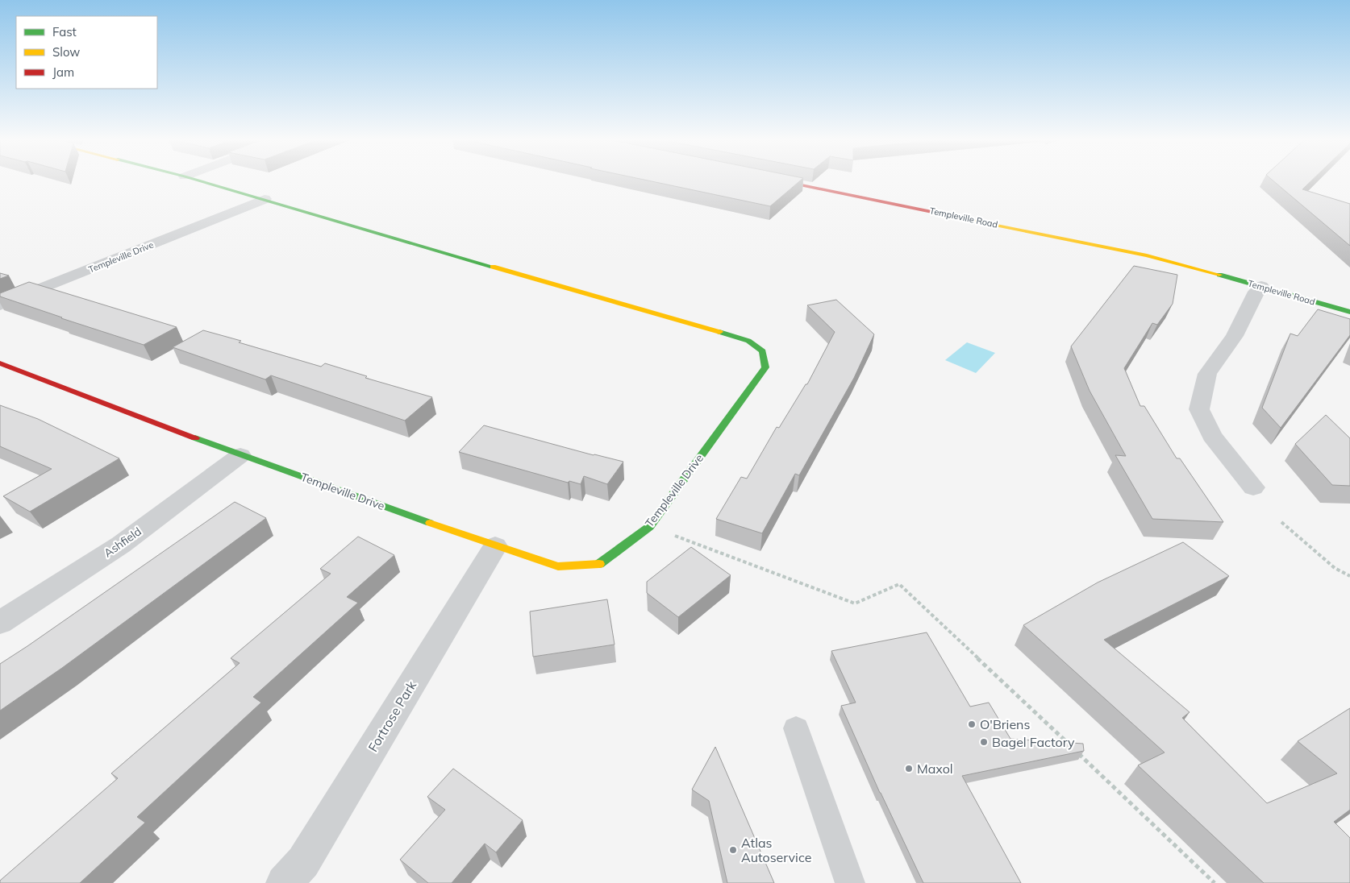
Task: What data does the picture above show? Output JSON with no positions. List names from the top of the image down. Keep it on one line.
{"streets":{"street":["Templeville Road","Templeville Drive","Ashfield","Fortrose Park"]},"crossings":[["Templeville Drive","Ashfield"],["Templeville Drive","Fortrose Park"]],"places":["O'Briens","Bagel Factory","Maxol","Atlas Autoservice"],"legend":["Fast","Slow","Jam"]}
